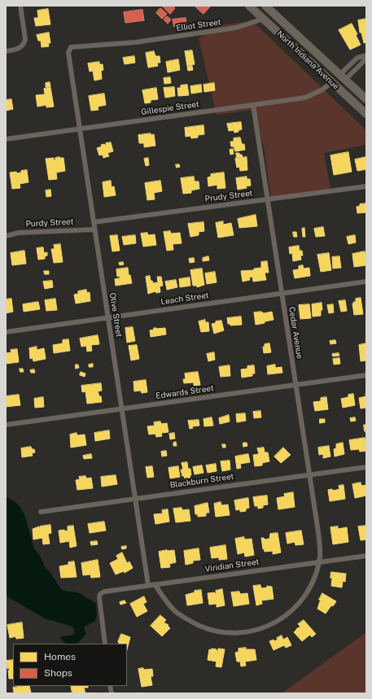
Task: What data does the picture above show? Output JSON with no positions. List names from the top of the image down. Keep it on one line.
{"streets":{"main road":["North Indiana Avenue"],"street":["Elliot Street","Gillespie Street","Prudy Street","Purdy Street","Leach Street","Olive Street","Cedar Avenue","Edwards Street","Blackburn Street","Viridian Street"]},"crossings":[["Elliot Street","North Indiana Avenue"],["Elliot Street","Olive Street"],["North Indiana Avenue","Gillespie Street"],["Gillespie Street","Olive Street"],["Gillespie Street","Cedar Avenue"],["Prudy Street","Olive Street"],["Prudy Street","Cedar Avenue"],["Purdy Street","Olive Street"],["Leach Street","Olive Street"],["Leach Street","Cedar Avenue"],["Olive Street","Edwards Street"],["Olive Street","Blackburn Street"],["Olive Street","Viridian Street"],["Cedar Avenue","Edwards Street"],["Cedar Avenue","Blackburn Street"],["Cedar Avenue","Viridian Street"]],"legend":["Homes","Shops"]}
